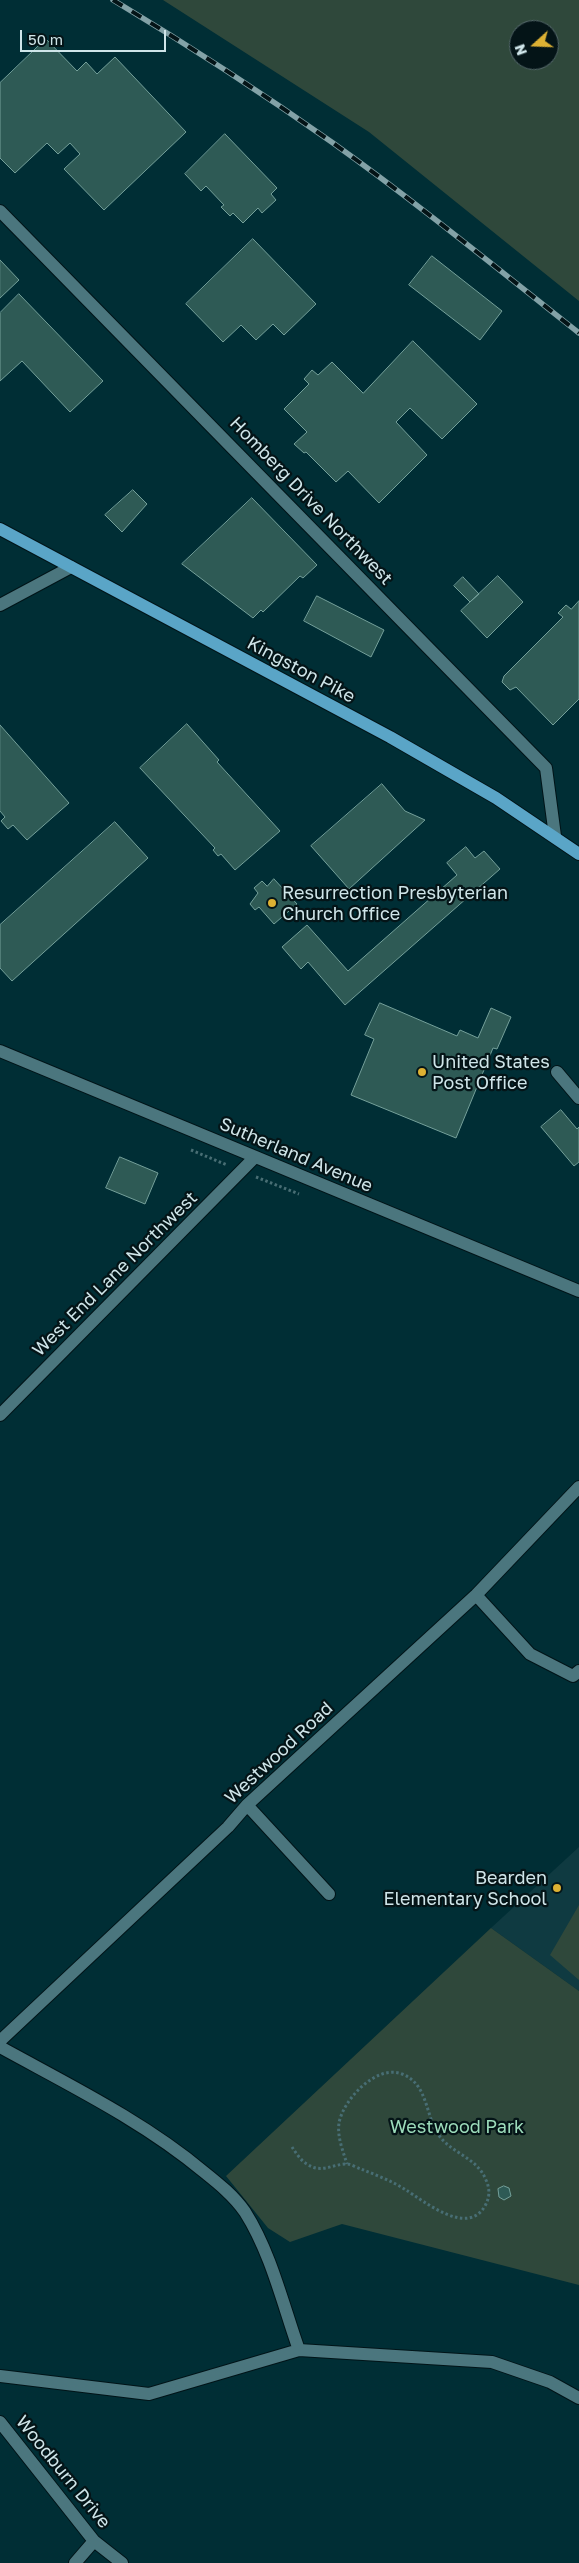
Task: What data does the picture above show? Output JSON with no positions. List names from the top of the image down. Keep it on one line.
{"streets":{"main road":["Kingston Pike"],"street":["Homberg Drive Northwest","Sutherland Avenue","West End Lane Northwest","Westwood Road","Woodburn Drive"]},"crossings":[["Homberg Drive Northwest","Kingston Pike"],["Sutherland Avenue","West End Lane Northwest"]],"parks":["Westwood Park"],"places":["Resurrection Presbyterian Church Office","United States Post Office","Bearden Elementary School"],"scale_bar":"50 m","north":"left"}
